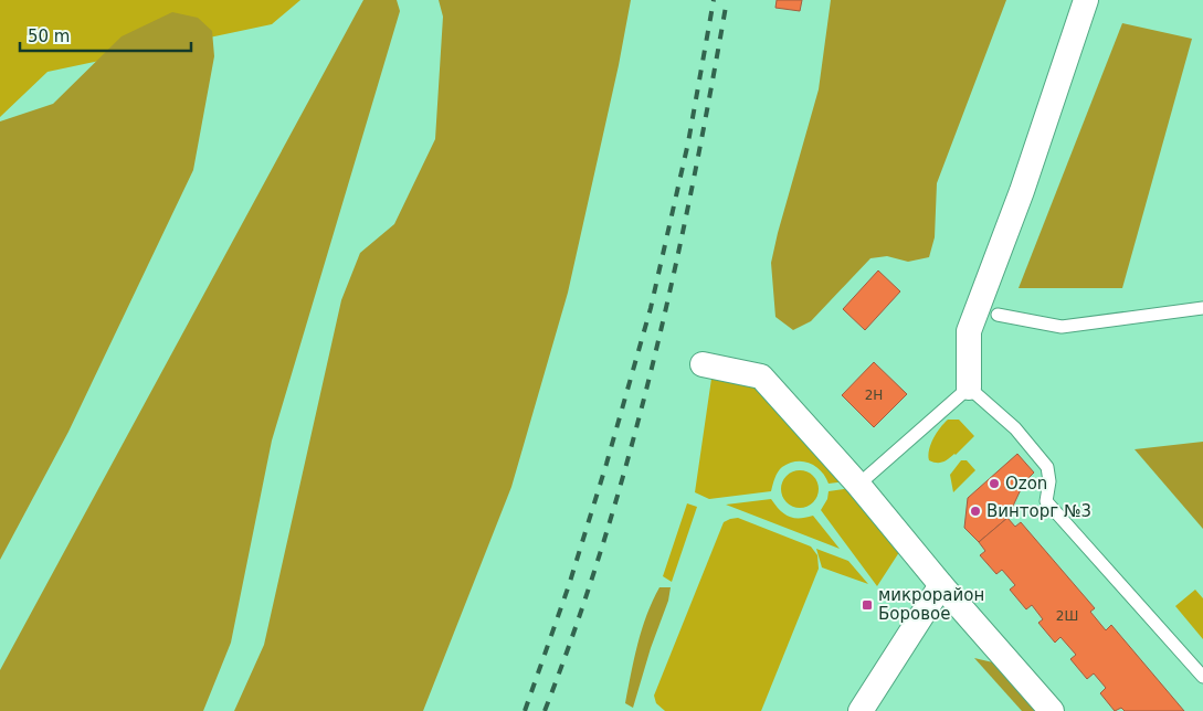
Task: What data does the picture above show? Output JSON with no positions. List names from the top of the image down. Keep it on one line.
{"places":{"other":["Ozon","Винторг №3"],"transit":["микрорайон Боровое"]},"house_numbers":["2Н","2Ш"],"scale_bar":"50 m"}
